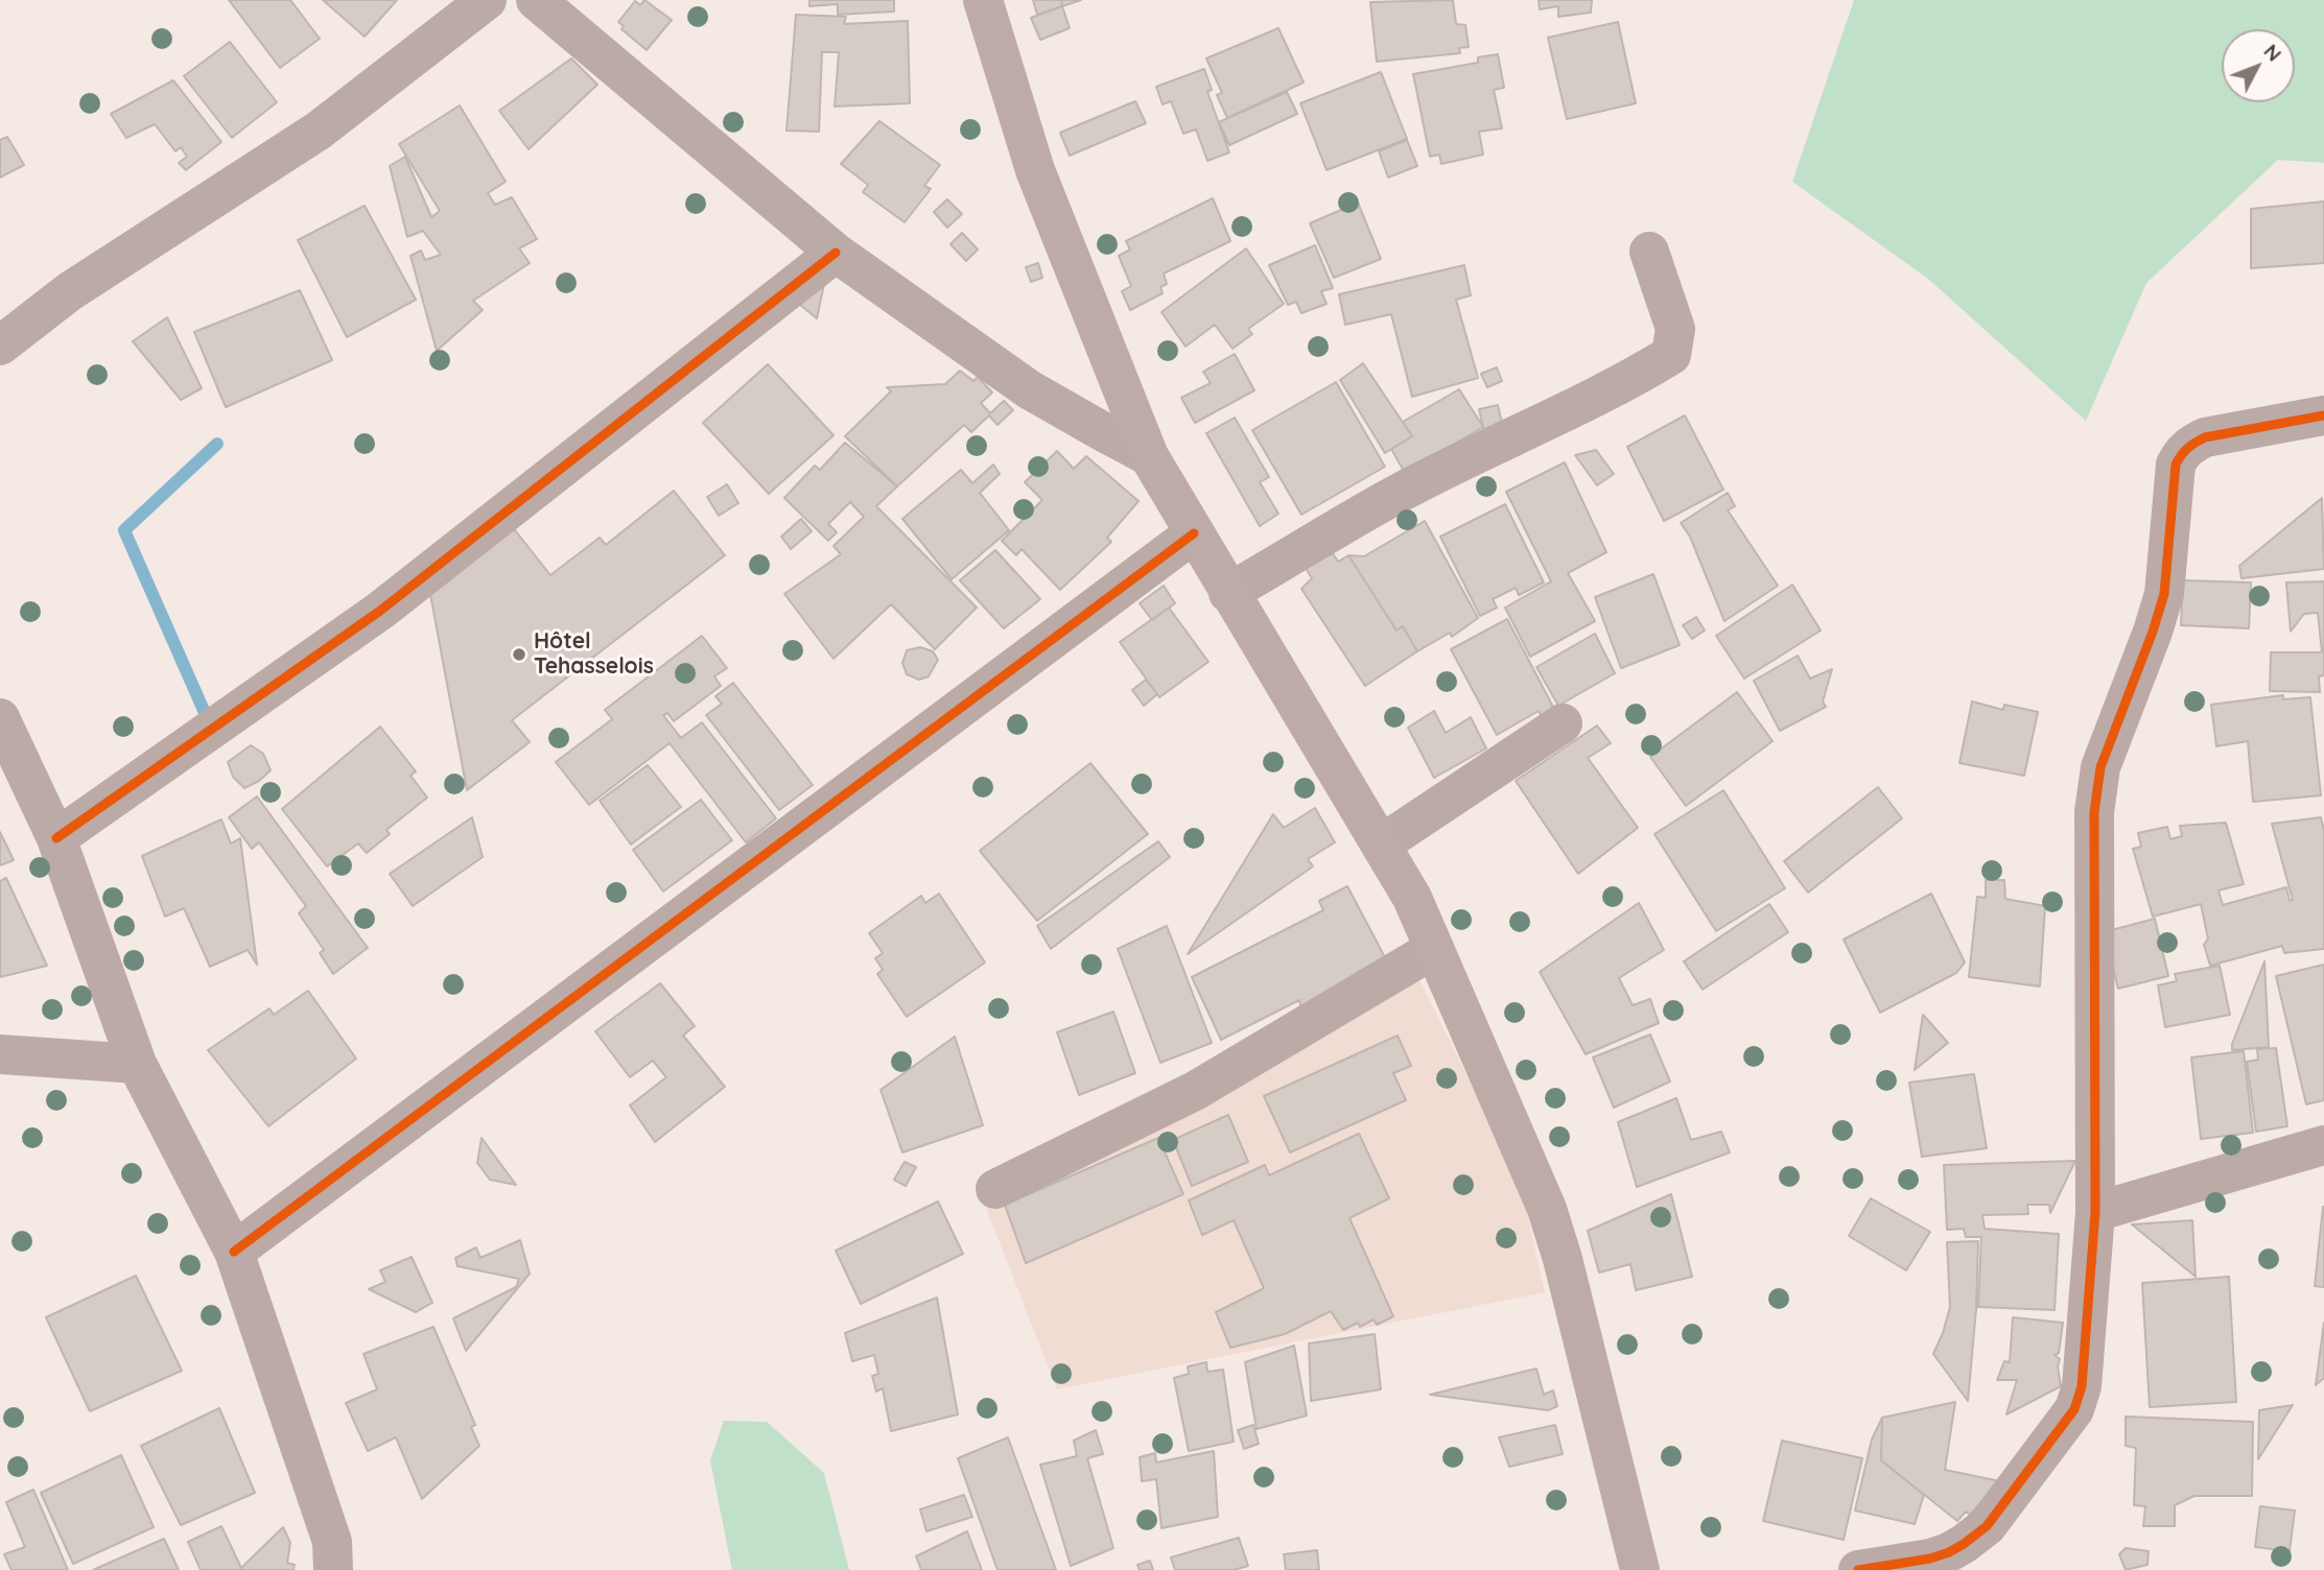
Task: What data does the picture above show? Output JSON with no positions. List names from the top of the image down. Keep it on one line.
{"places":["Hôtel Tehasselois"],"north":"top right"}
